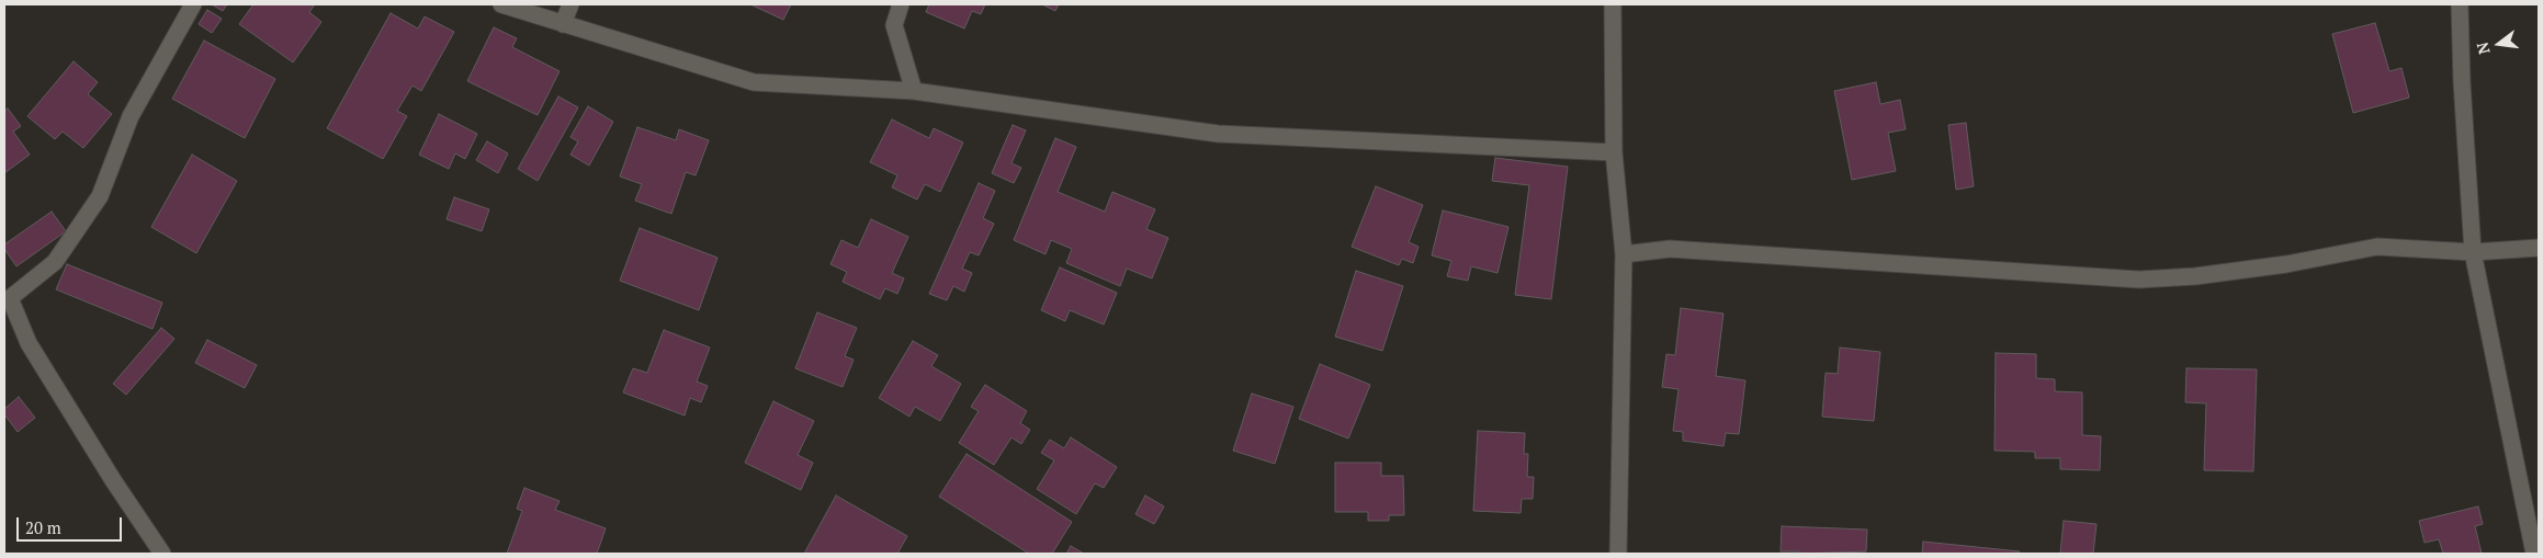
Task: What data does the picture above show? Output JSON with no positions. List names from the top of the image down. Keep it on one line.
{"scale_bar":"20 m","north":"left"}
